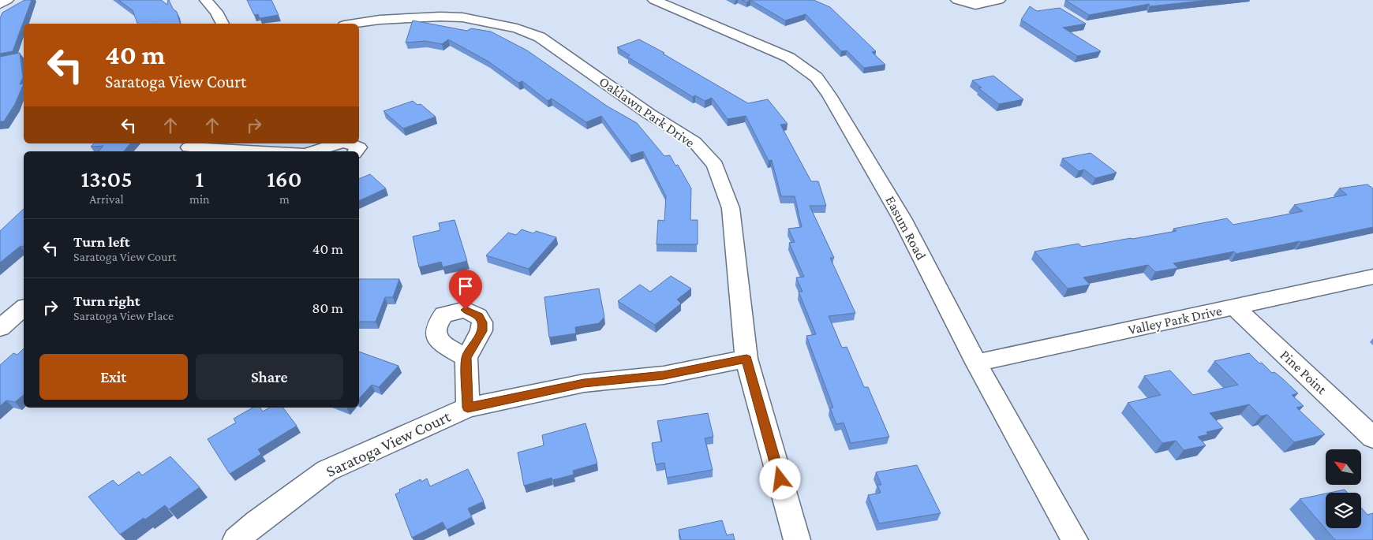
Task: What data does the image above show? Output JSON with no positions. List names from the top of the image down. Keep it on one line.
{"streets":{"street":["Oaklawn Park Drive","Easum Road","Valley Park Drive","Pine Point","Saratoga View Court"]},"crossings":[["Oaklawn Park Drive","Saratoga View Court"],["Easum Road","Valley Park Drive"],["Valley Park Drive","Pine Point"]],"north":"top left","page":{"turn":["40 m","Saratoga View Court"],"eta":["13:05","Arrival","1","min","160","m"],"list":[{"name":"Turn left","note":"Saratoga View Court","value":"40 m"},{"name":"Turn right","note":"Saratoga View Place","value":"80 m"}],"buttons":["Exit","Share"]}}
